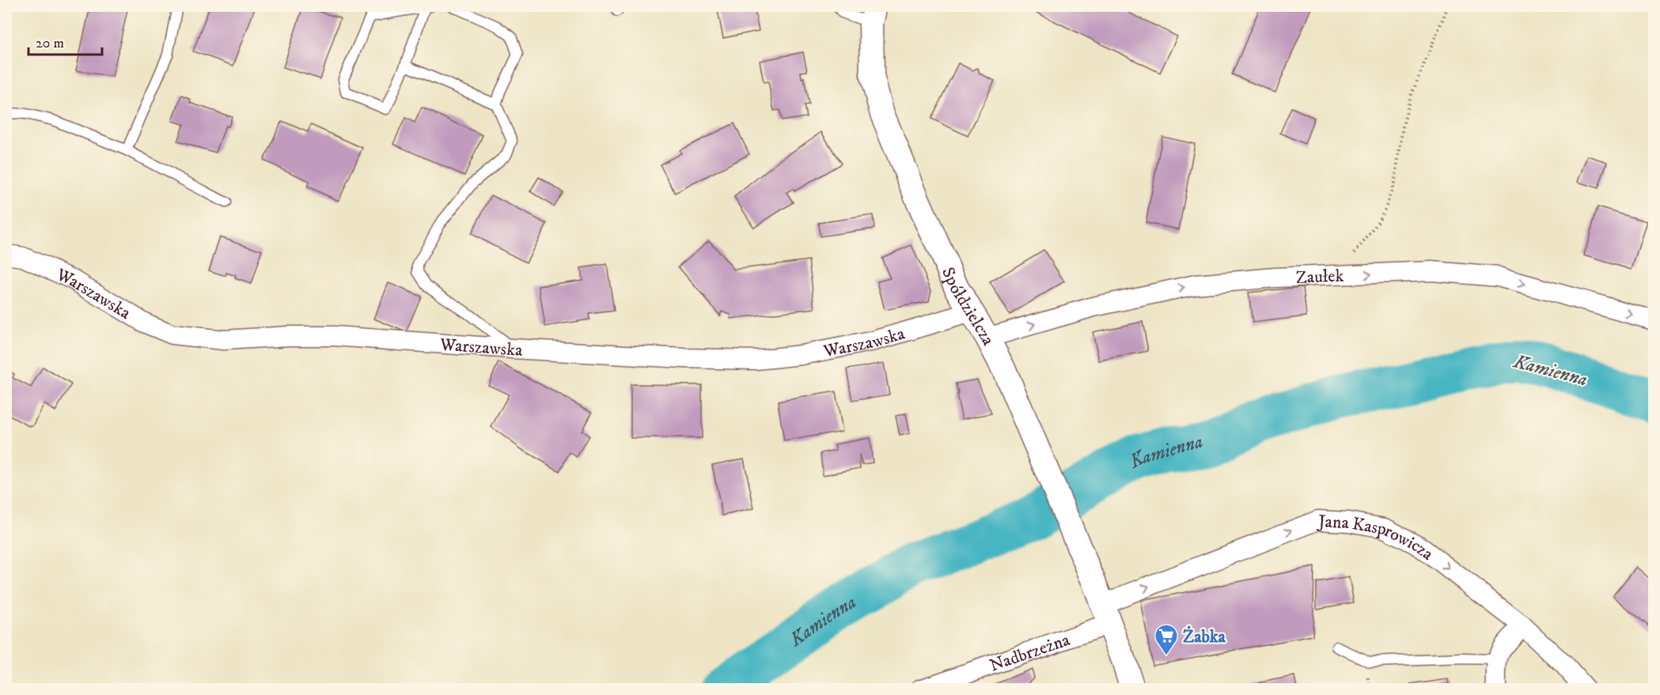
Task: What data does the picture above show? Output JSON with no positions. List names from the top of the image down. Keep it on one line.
{"streets":{"street":["Zaułek","Warszawska","Spółdzielcza","Jana Kasprowicza","Nadbrzeżna"]},"crossings":[["Zaułek","Spółdzielcza"],["Warszawska","Spółdzielcza"],["Spółdzielcza","Jana Kasprowicza"],["Spółdzielcza","Nadbrzeżna"],["Jana Kasprowicza","Nadbrzeżna"]],"one_way":["Zaułek","Jana Kasprowicza"],"water":["Kamienna"],"places":{"supermarket":["Żabka"]},"scale_bar":"20 m"}
